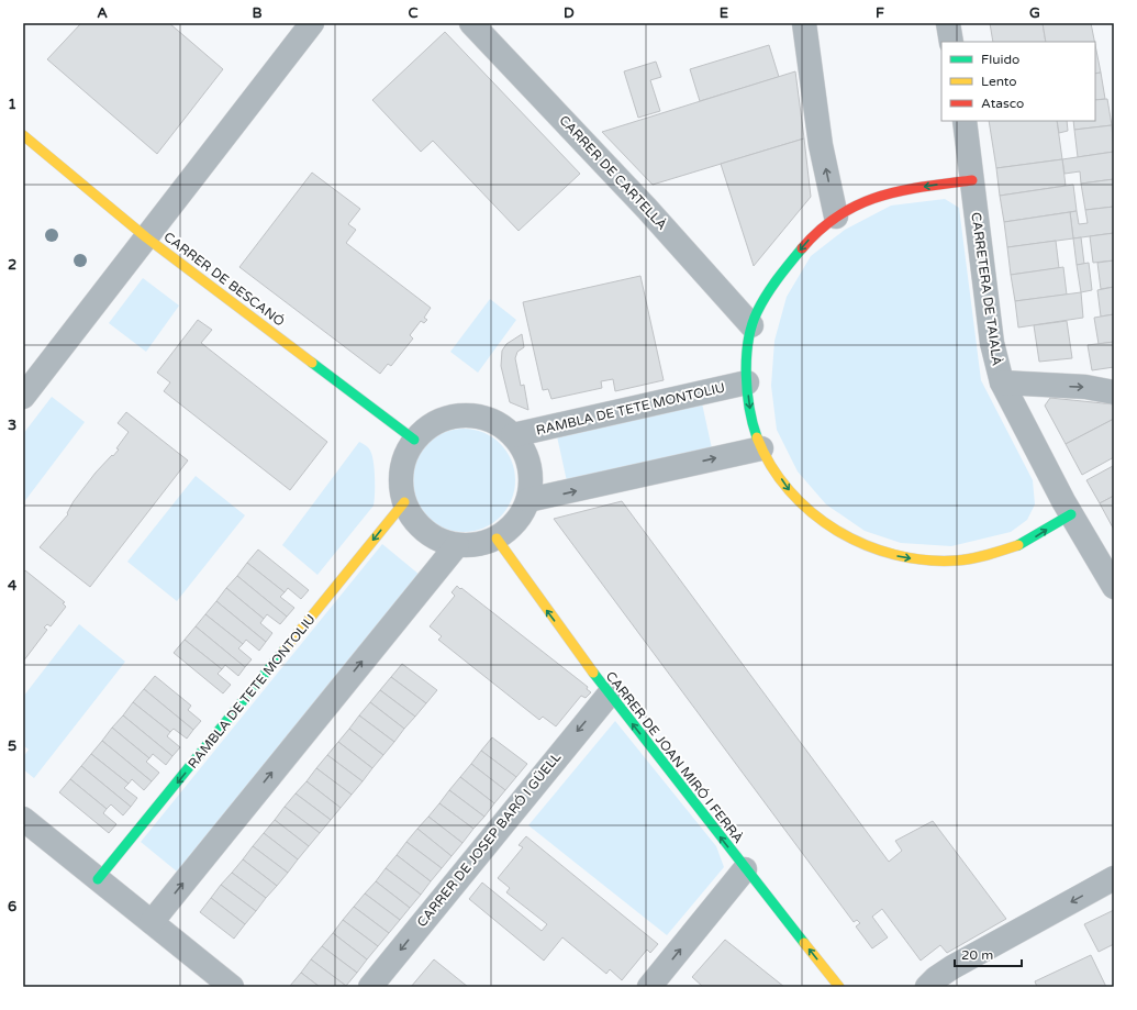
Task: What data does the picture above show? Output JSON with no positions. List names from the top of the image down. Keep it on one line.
{"streets":{"street":["CARRER DE CARTELLÀ","CARRER DE BESCANÓ","CARRETERA DE TAIALÀ","RAMBLA DE TETE MONTOLIU","CARRER DE JOAN MIRÓ I FERRÀ","CARRER DE JOSEP BARÓ I GÜELL"]},"crossings":[["CARRER DE BESCANÓ","RAMBLA DE TETE MONTOLIU"],["CARRER DE BESCANÓ","CARRER DE JOAN MIRÓ I FERRÀ"],["RAMBLA DE TETE MONTOLIU","CARRER DE JOAN MIRÓ I FERRÀ"],["CARRER DE JOAN MIRÓ I FERRÀ","CARRER DE JOSEP BARÓ I GÜELL"]],"one_way":["CARRER DE JOAN MIRÓ I FERRÀ"],"legend":["Fluido","Lento","Atasco"],"scale_bar":"20 m","grid":{"columns":["A","B","C","D","E","F","G"],"rows":["1","2","3","4","5","6"]}}
